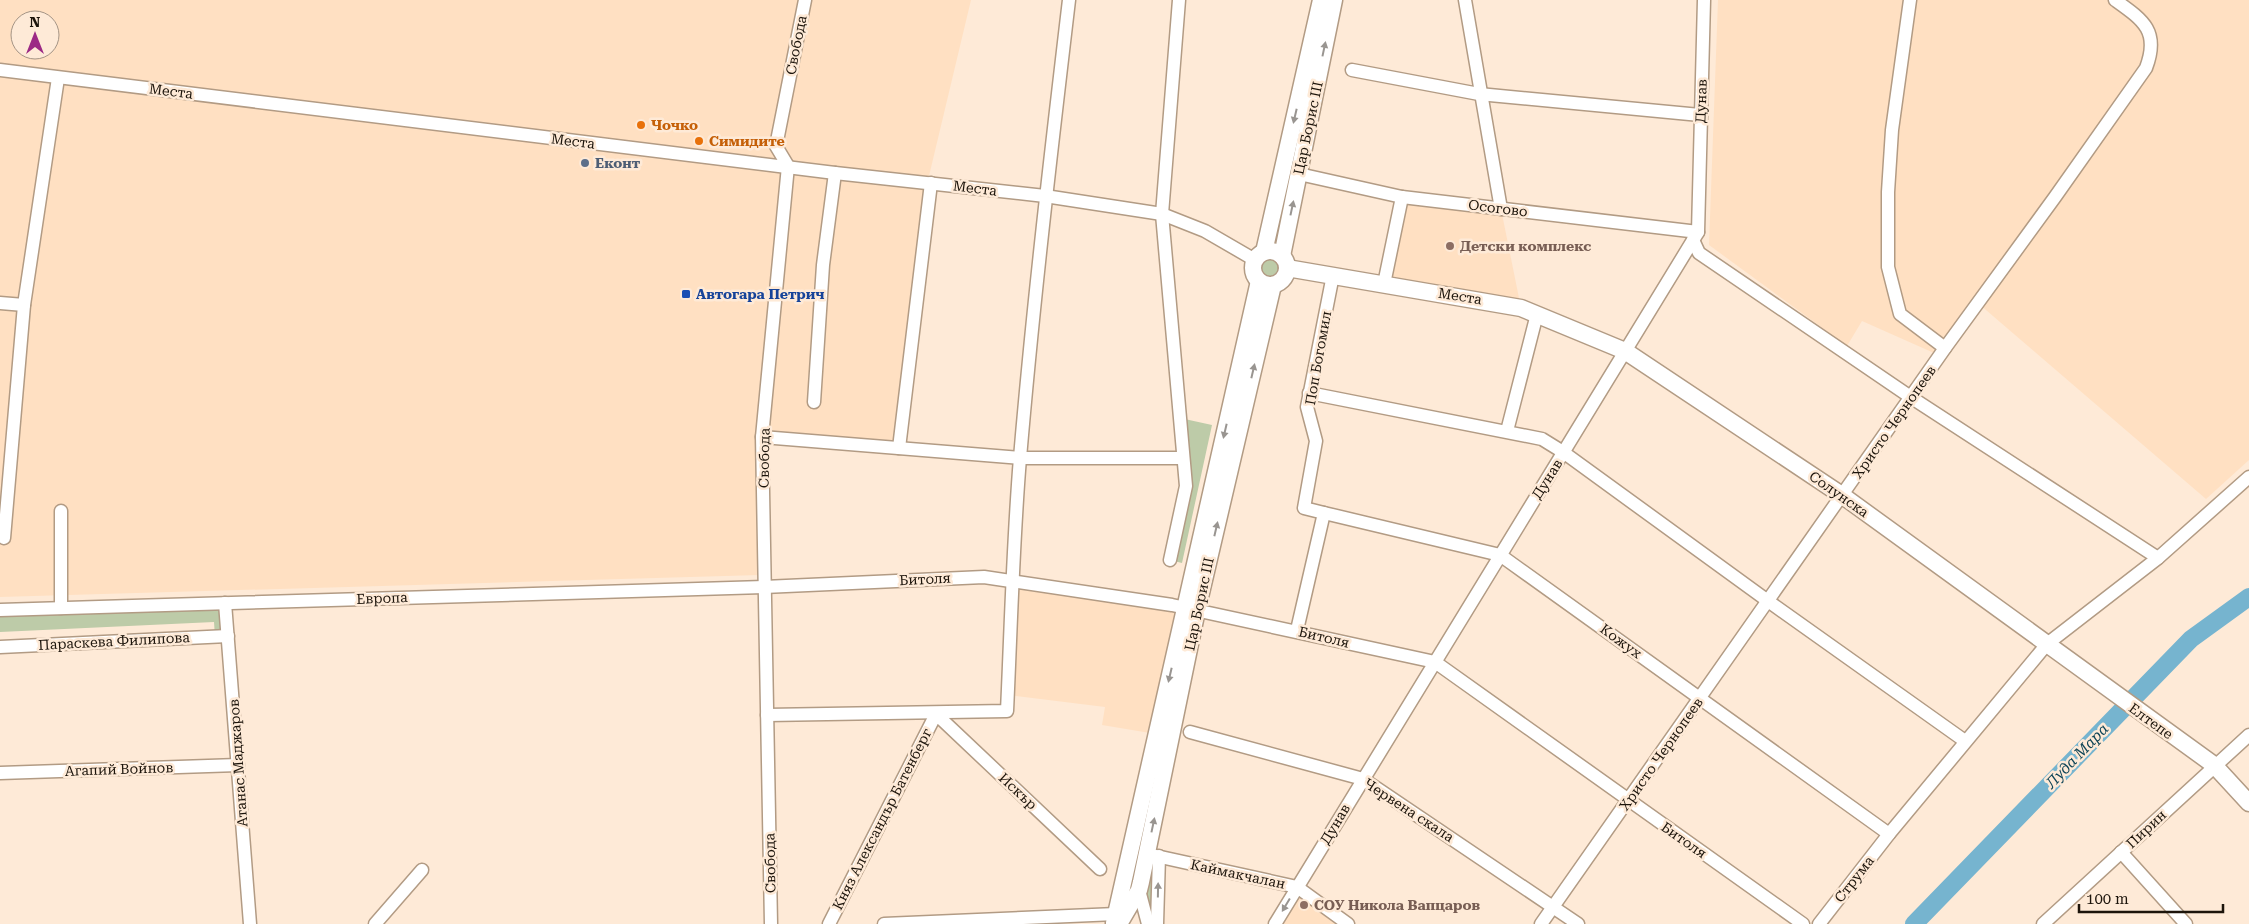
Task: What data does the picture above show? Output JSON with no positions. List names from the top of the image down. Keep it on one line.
{"streets":{"main road":["Места","Цар Борис III","Солунска","Елтепе"],"street":["Свобода","Дунав","Осогово","Поп Богомил","Христо Чернопеев","Битоля","Европа","Параскева Филипова","Кожух","Атанас Маджаров","Агапий Войнов","Искър","Червена скала","Княз Александър Батенберг","Пирин","Каймакчалан","Струма"]},"crossings":[["Свобода","Места"],["Свобода","Битоля"],["Свобода","Европа"],["Места","Дунав"],["Места","Цар Борис III"],["Места","Поп Богомил"],["Места","Солунска"],["Дунав","Осогово"],["Дунав","Солунска"],["Дунав","Битоля"],["Дунав","Кожух"],["Дунав","Червена скала"],["Дунав","Каймакчалан"],["Цар Борис III","Осогово"],["Цар Борис III","Битоля"],["Цар Борис III","Каймакчалан"],["Поп Богомил","Кожух"],["Христо Чернопеев","Солунска"],["Христо Чернопеев","Битоля"],["Христо Чернопеев","Кожух"],["Христо Чернопеев","Червена скала"],["Солунска","Елтепе"],["Солунска","Струма"],["Битоля","Европа"],["Европа","Атанас Маджаров"],["Параскева Филипова","Атанас Маджаров"],["Кожух","Струма"],["Елтепе","Пирин"],["Елтепе","Струма"],["Атанас Маджаров","Агапий Войнов"],["Искър","Княз Александър Батенберг"]],"water":["Луда Мара"],"places":{"other":["Чочко","Симидите","Еконт","Детски комплекс","СОУ Никола Вапцаров"],"transit":["Автогара Петрич"]},"scale_bar":"100 m","north":"top"}
